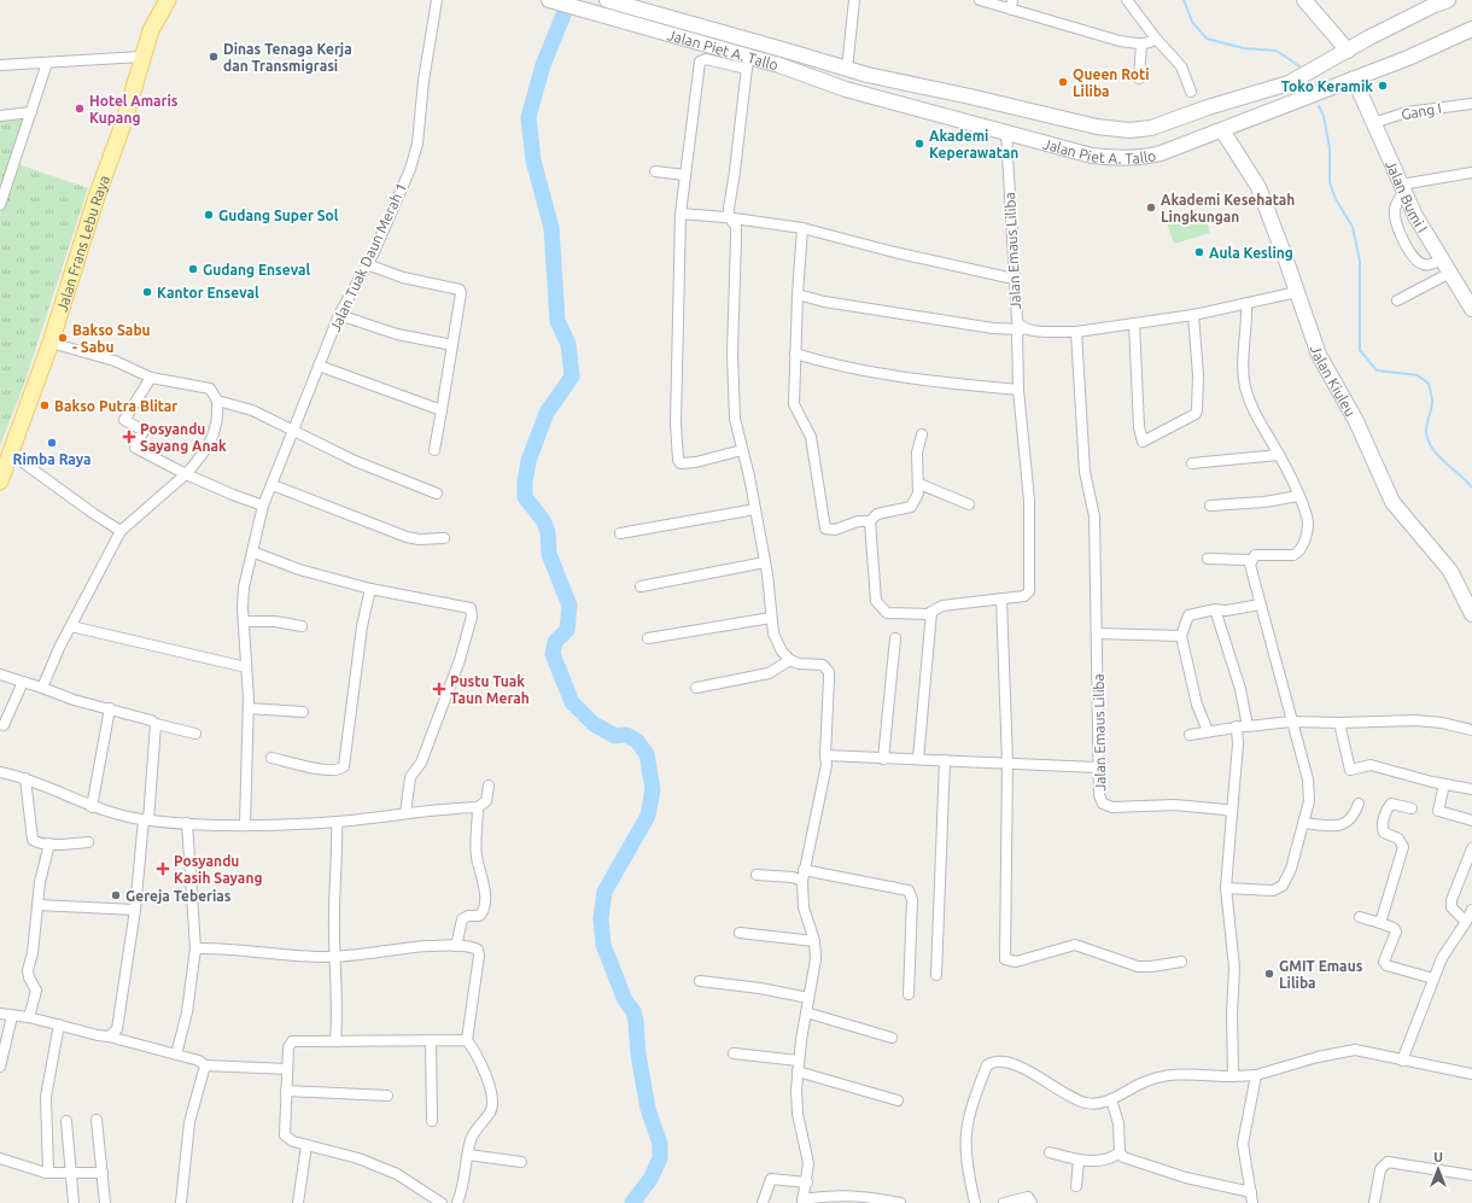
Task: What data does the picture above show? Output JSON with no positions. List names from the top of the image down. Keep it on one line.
{"streets":{"main road":["Jalan Piet A. Tallo","Jalan Bumi I","Jalan Frans Lebu Raya","Jalan Kiuleu"],"street":["Gang I","Jalan Emaus Liliba","Jalan Tuak Daun Merah 1"]},"crossings":[["Jalan Piet A. Tallo","Jalan Bumi I"],["Jalan Piet A. Tallo","Jalan Emaus Liliba"],["Jalan Piet A. Tallo","Jalan Kiuleu"],["Gang I","Jalan Bumi I"]],"places":{"other":["Dinas Tenaga Kerja dan Transmigrasi","Queen Roti Liliba","Toko Keramik","Hotel Amaris Kupang","Akademi Keperawatan","Akademi Kesehatah Lingkungan","Gudang Super Sol","Aula Kesling","Gudang Enseval","Kantor Enseval","Bakso Sabu - Sabu","Bakso Putra Blitar","Rimba Raya","Gereja Teberias","GMIT Emaus Liliba"],"health":["Posyandu Sayang Anak","Pustu Tuak Taun Merah","Posyandu Kasih Sayang"]},"north":"top"}
